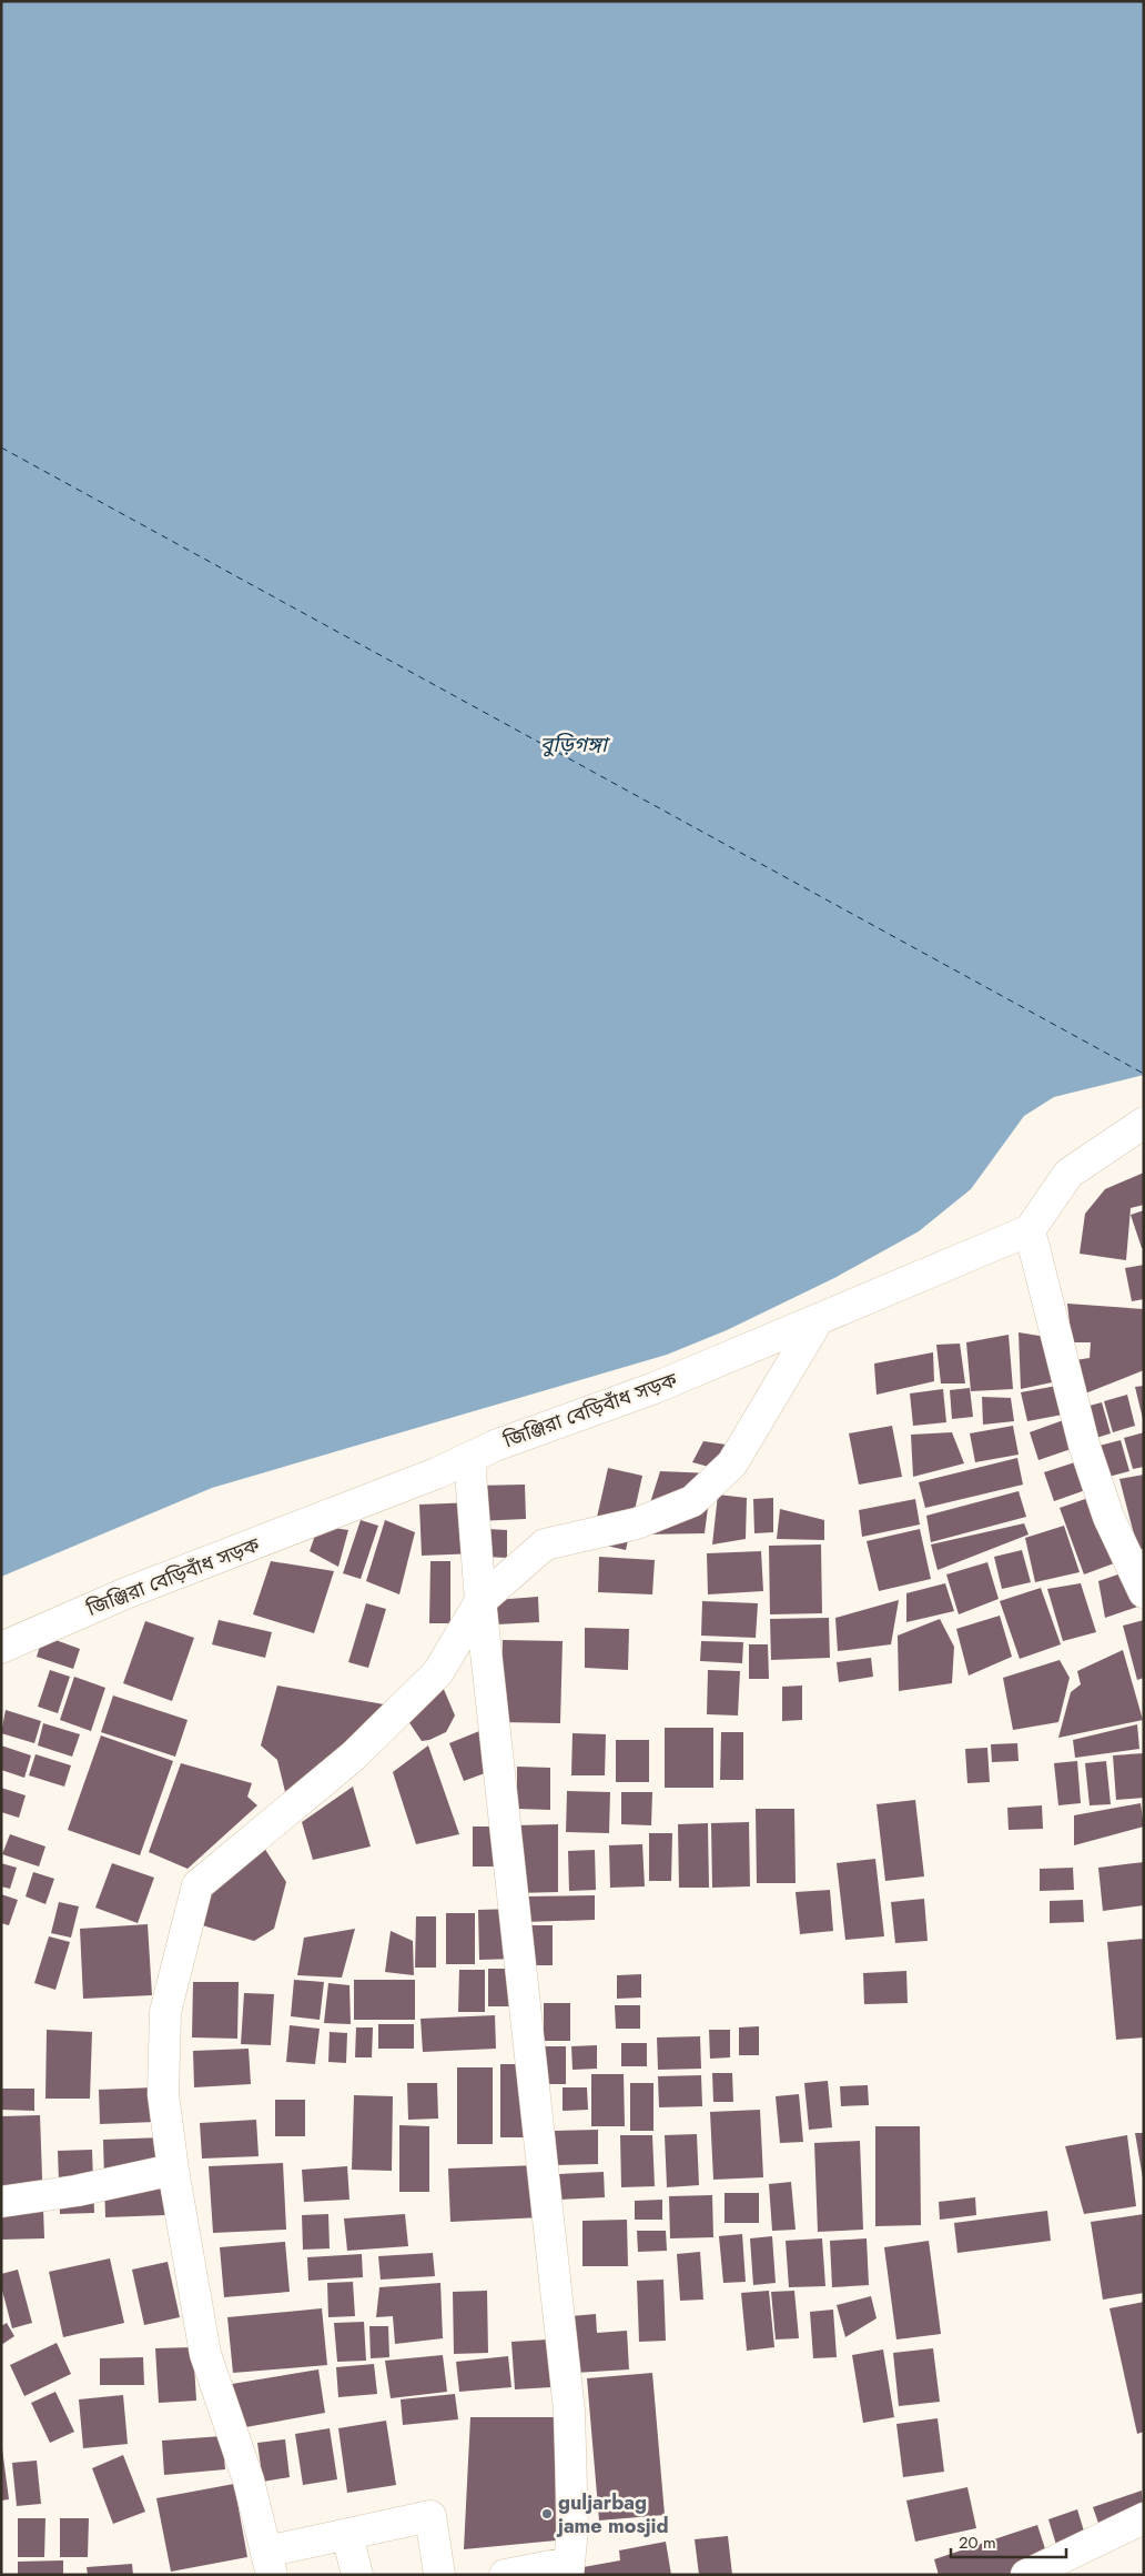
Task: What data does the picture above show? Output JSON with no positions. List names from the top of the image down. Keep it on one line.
{"streets":{"street":["জিঞ্জিরা বেড়িবাঁধ সড়ক"]},"water":["বুড়িগঙ্গা"],"places":["guljarbag jame mosjid"],"scale_bar":"20 m"}
